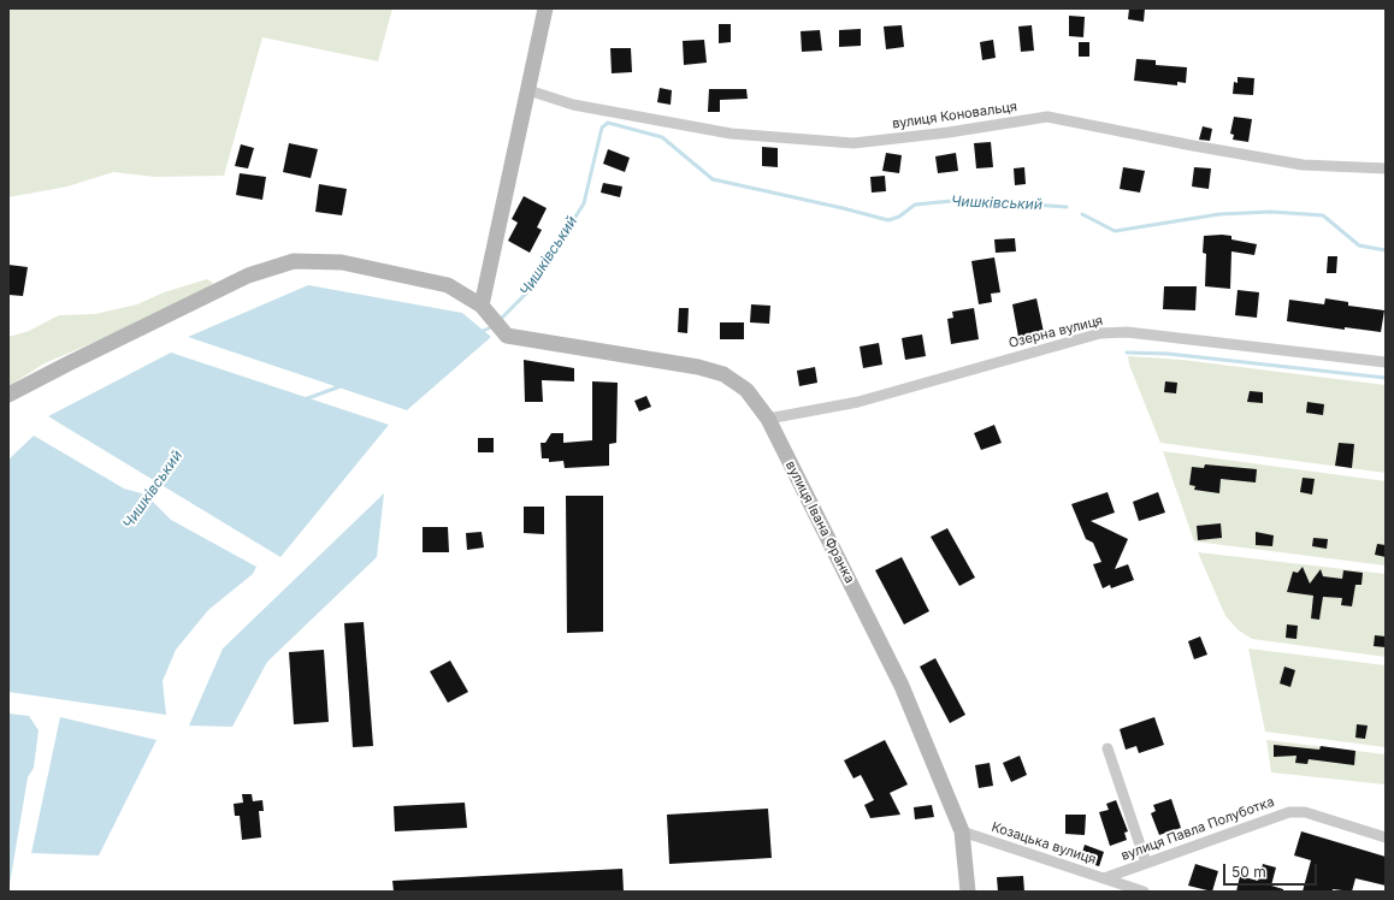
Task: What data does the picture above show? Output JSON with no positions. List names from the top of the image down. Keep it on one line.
{"streets":{"street":["вулиця Коновальця","Озерна вулиця","вулиця Івана Франка","вулиця Павла Полуботка","Козацька вулиця"]},"crossings":[["Озерна вулиця","вулиця Івана Франка"],["вулиця Івана Франка","Козацька вулиця"],["вулиця Павла Полуботка","Козацька вулиця"]],"water":["Чишківський"],"scale_bar":"50 m"}
